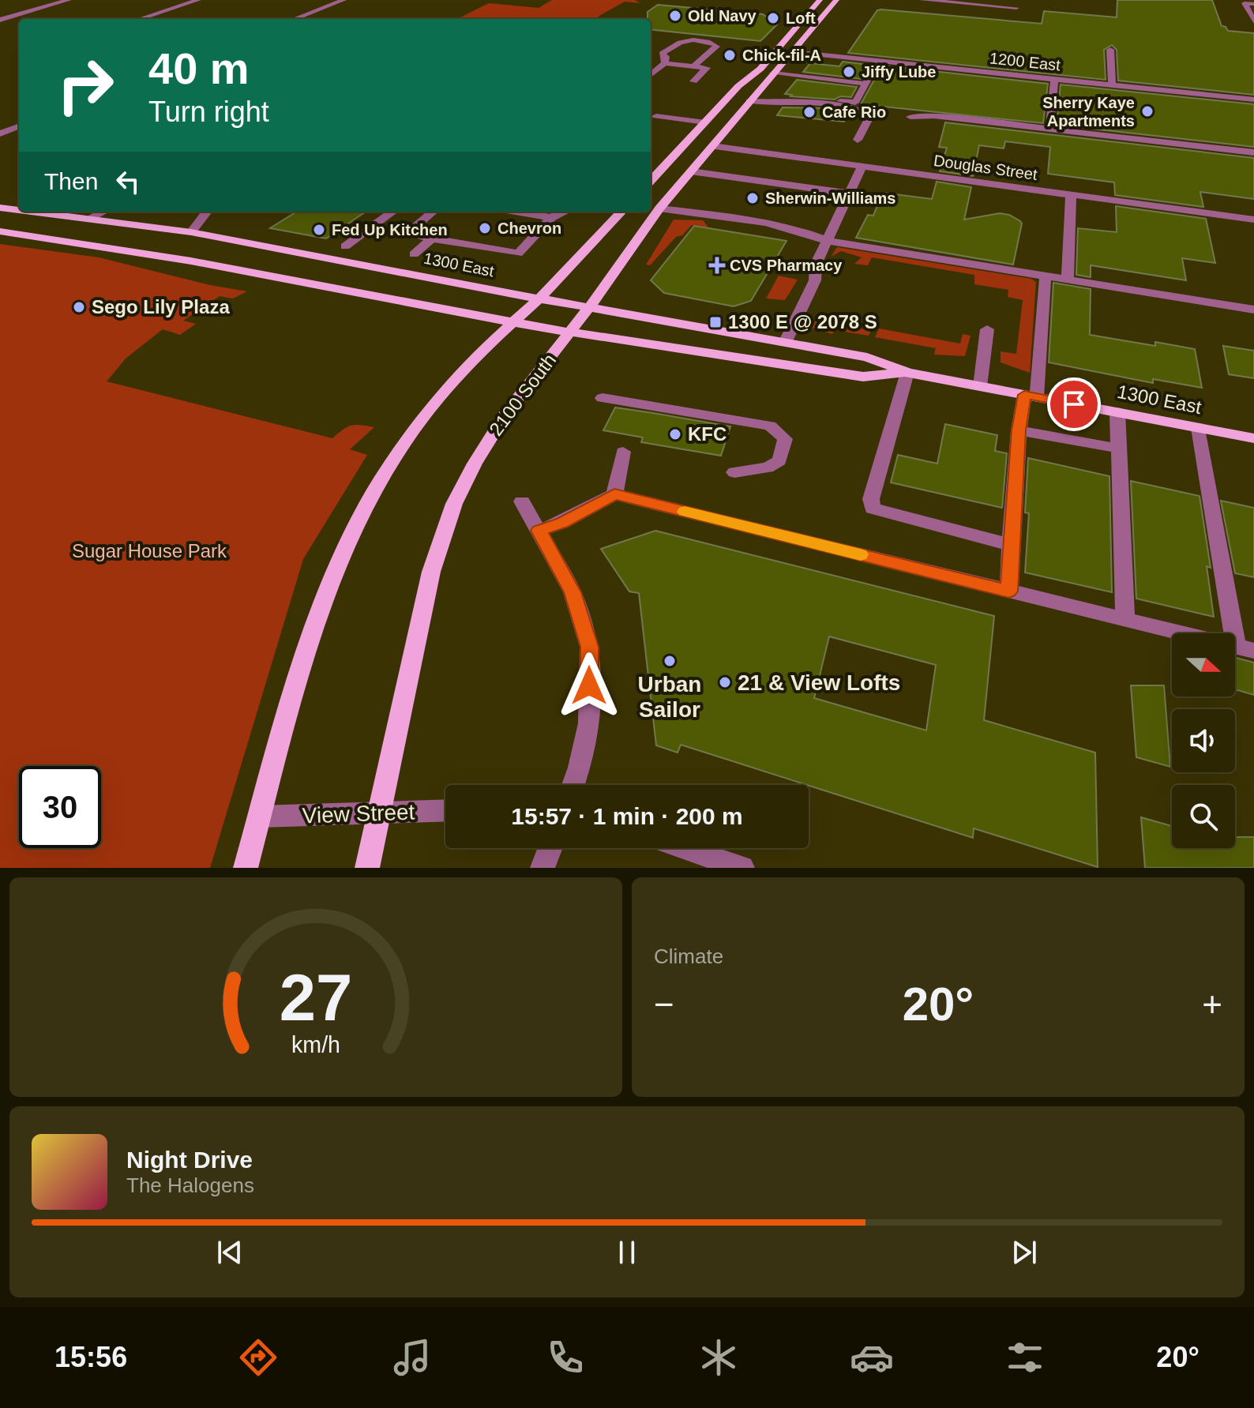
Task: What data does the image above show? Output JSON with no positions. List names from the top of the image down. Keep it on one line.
{"streets":{"main road":["1300 East","2100 South"],"street":["1200 East","Douglas Street","View Street"]},"crossings":[["1200 East","2100 South"],["Douglas Street","2100 South"],["1300 East","2100 South"],["2100 South","View Street"]],"parks":["Sugar House Park"],"places":{"other":["Old Navy","Loft","Chick-fil-A","Jiffy Lube","Sherry Kaye Apartments","Cafe Rio","Sherwin-Williams","Chevron","Fed Up Kitchen","Sego Lily Plaza","KFC","Urban Sailor","21 & View Lofts"],"health":["CVS Pharmacy"],"transit":["1300 E @ 2078 S"]},"north":"right","page":{"turn":["40 m","Turn right"],"then":"Then","limit":"30","trip":"15:57 · 1 min · 200 m","tile":"Climate","heat":["−","20°","+"],"song":["Night Drive","The Halogens"],"tabs":["15:56","20°"],"gauge":["27","km/h"]}}
